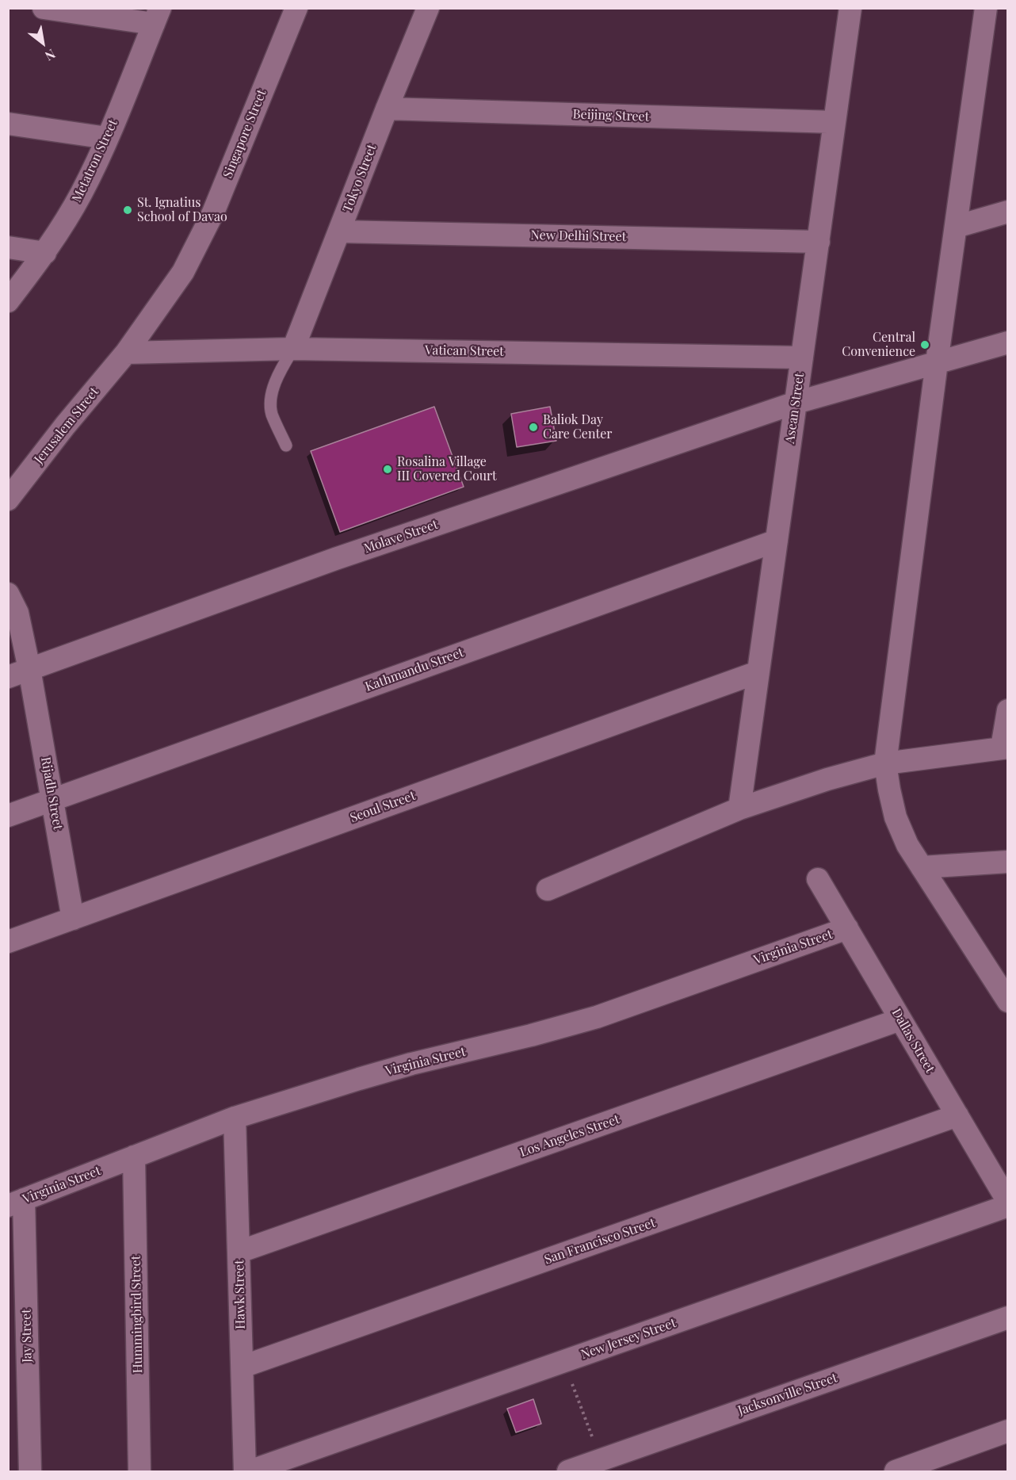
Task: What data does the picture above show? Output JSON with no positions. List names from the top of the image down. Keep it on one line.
{"streets":{"street":["Beijing Street","Singapore Street","Metatron Street","Tokyo Street","New Delhi Street","Vatican Street","Asean Street","Jerusalem Street","Molave Street","Kathmandu Street","Rijadh Street","Seoul Street","Virginia Street","Dallas Street","Los Angeles Street","San Francisco Street","Hawk Street","Hummingbird Street","Jay Street","New Jersey Street","Jacksonville Street"]},"crossings":[["Beijing Street","Tokyo Street"],["Beijing Street","Asean Street"],["Singapore Street","Vatican Street"],["Singapore Street","Jerusalem Street"],["Tokyo Street","New Delhi Street"],["Tokyo Street","Vatican Street"],["New Delhi Street","Asean Street"],["Vatican Street","Asean Street"],["Vatican Street","Jerusalem Street"],["Asean Street","Molave Street"],["Asean Street","Kathmandu Street"],["Asean Street","Seoul Street"],["Molave Street","Rijadh Street"],["Kathmandu Street","Rijadh Street"],["Rijadh Street","Seoul Street"],["Virginia Street","Dallas Street"],["Virginia Street","Hawk Street"],["Virginia Street","Hummingbird Street"],["Virginia Street","Jay Street"],["Dallas Street","Los Angeles Street"],["Dallas Street","San Francisco Street"],["Los Angeles Street","Hawk Street"],["San Francisco Street","Hawk Street"]],"places":["St. Ignatius School of Davao","Central Convenience","Baliok Day Care Center","Rosalina Village III Covered Court"],"north":"bottom right"}
